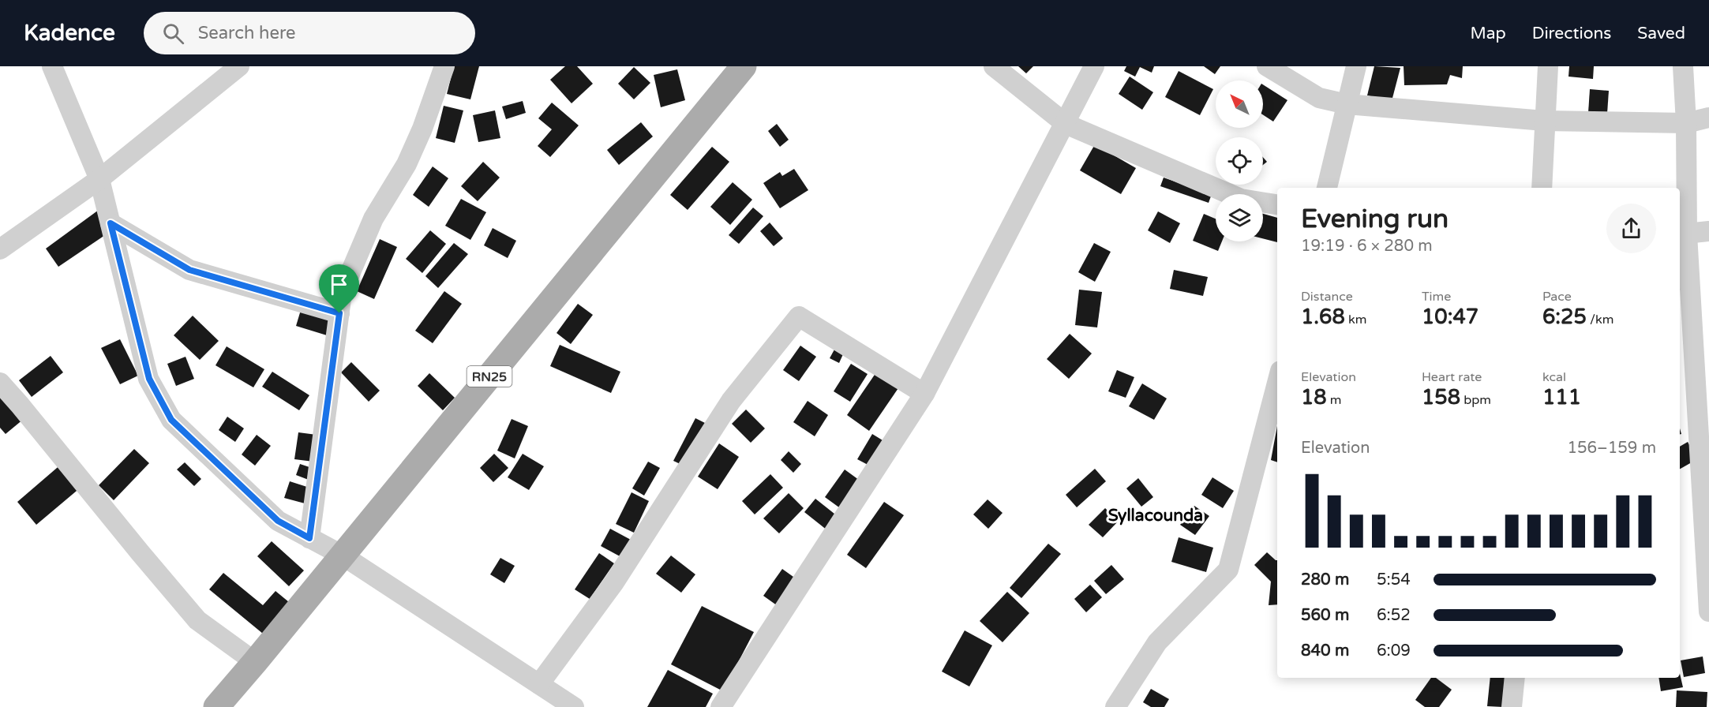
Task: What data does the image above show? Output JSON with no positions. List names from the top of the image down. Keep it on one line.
{"streets":{"main road":["RN25"]},"districts":["Syllacounda"],"north":"top left","page":{"header":"Kadence","search":"Search here","nav":["Map","Directions","Saved"],"heading":["Evening run","19:19 · 6 × 280 m"],"stats":[["Distance","1.68 km"],["Time","10:47"],["Pace","6:25 /km"],["Elevation","18 m"],["Heart rate","158 bpm"],["kcal","111"]],"chart":["Elevation","156–159 m"],"list":[{"name":"280 m","note":"5:54"},{"name":"560 m","note":"6:52"},{"name":"840 m","note":"6:09"}]}}
